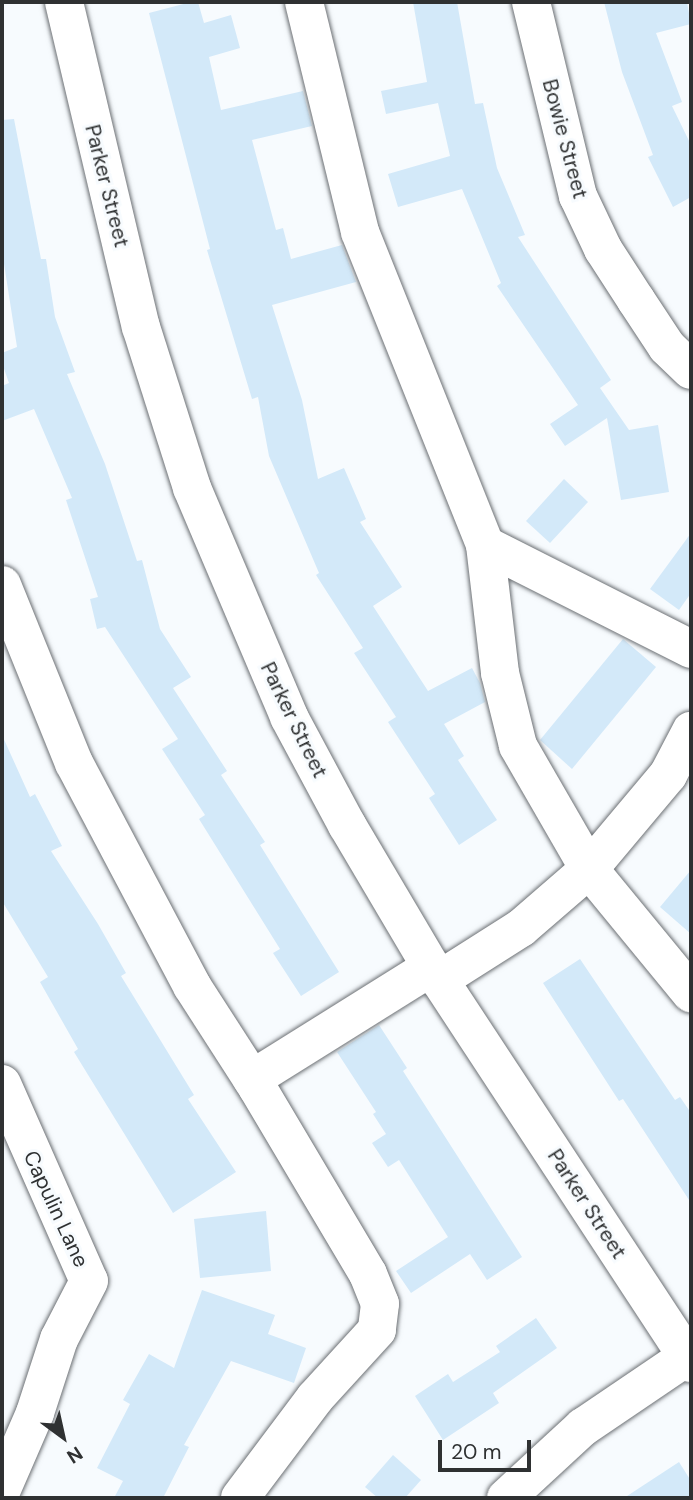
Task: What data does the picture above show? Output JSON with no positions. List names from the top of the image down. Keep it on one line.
{"streets":{"main road":["Bowie Street","Parker Street","Capulin Lane"]},"scale_bar":"20 m","north":"bottom right"}
